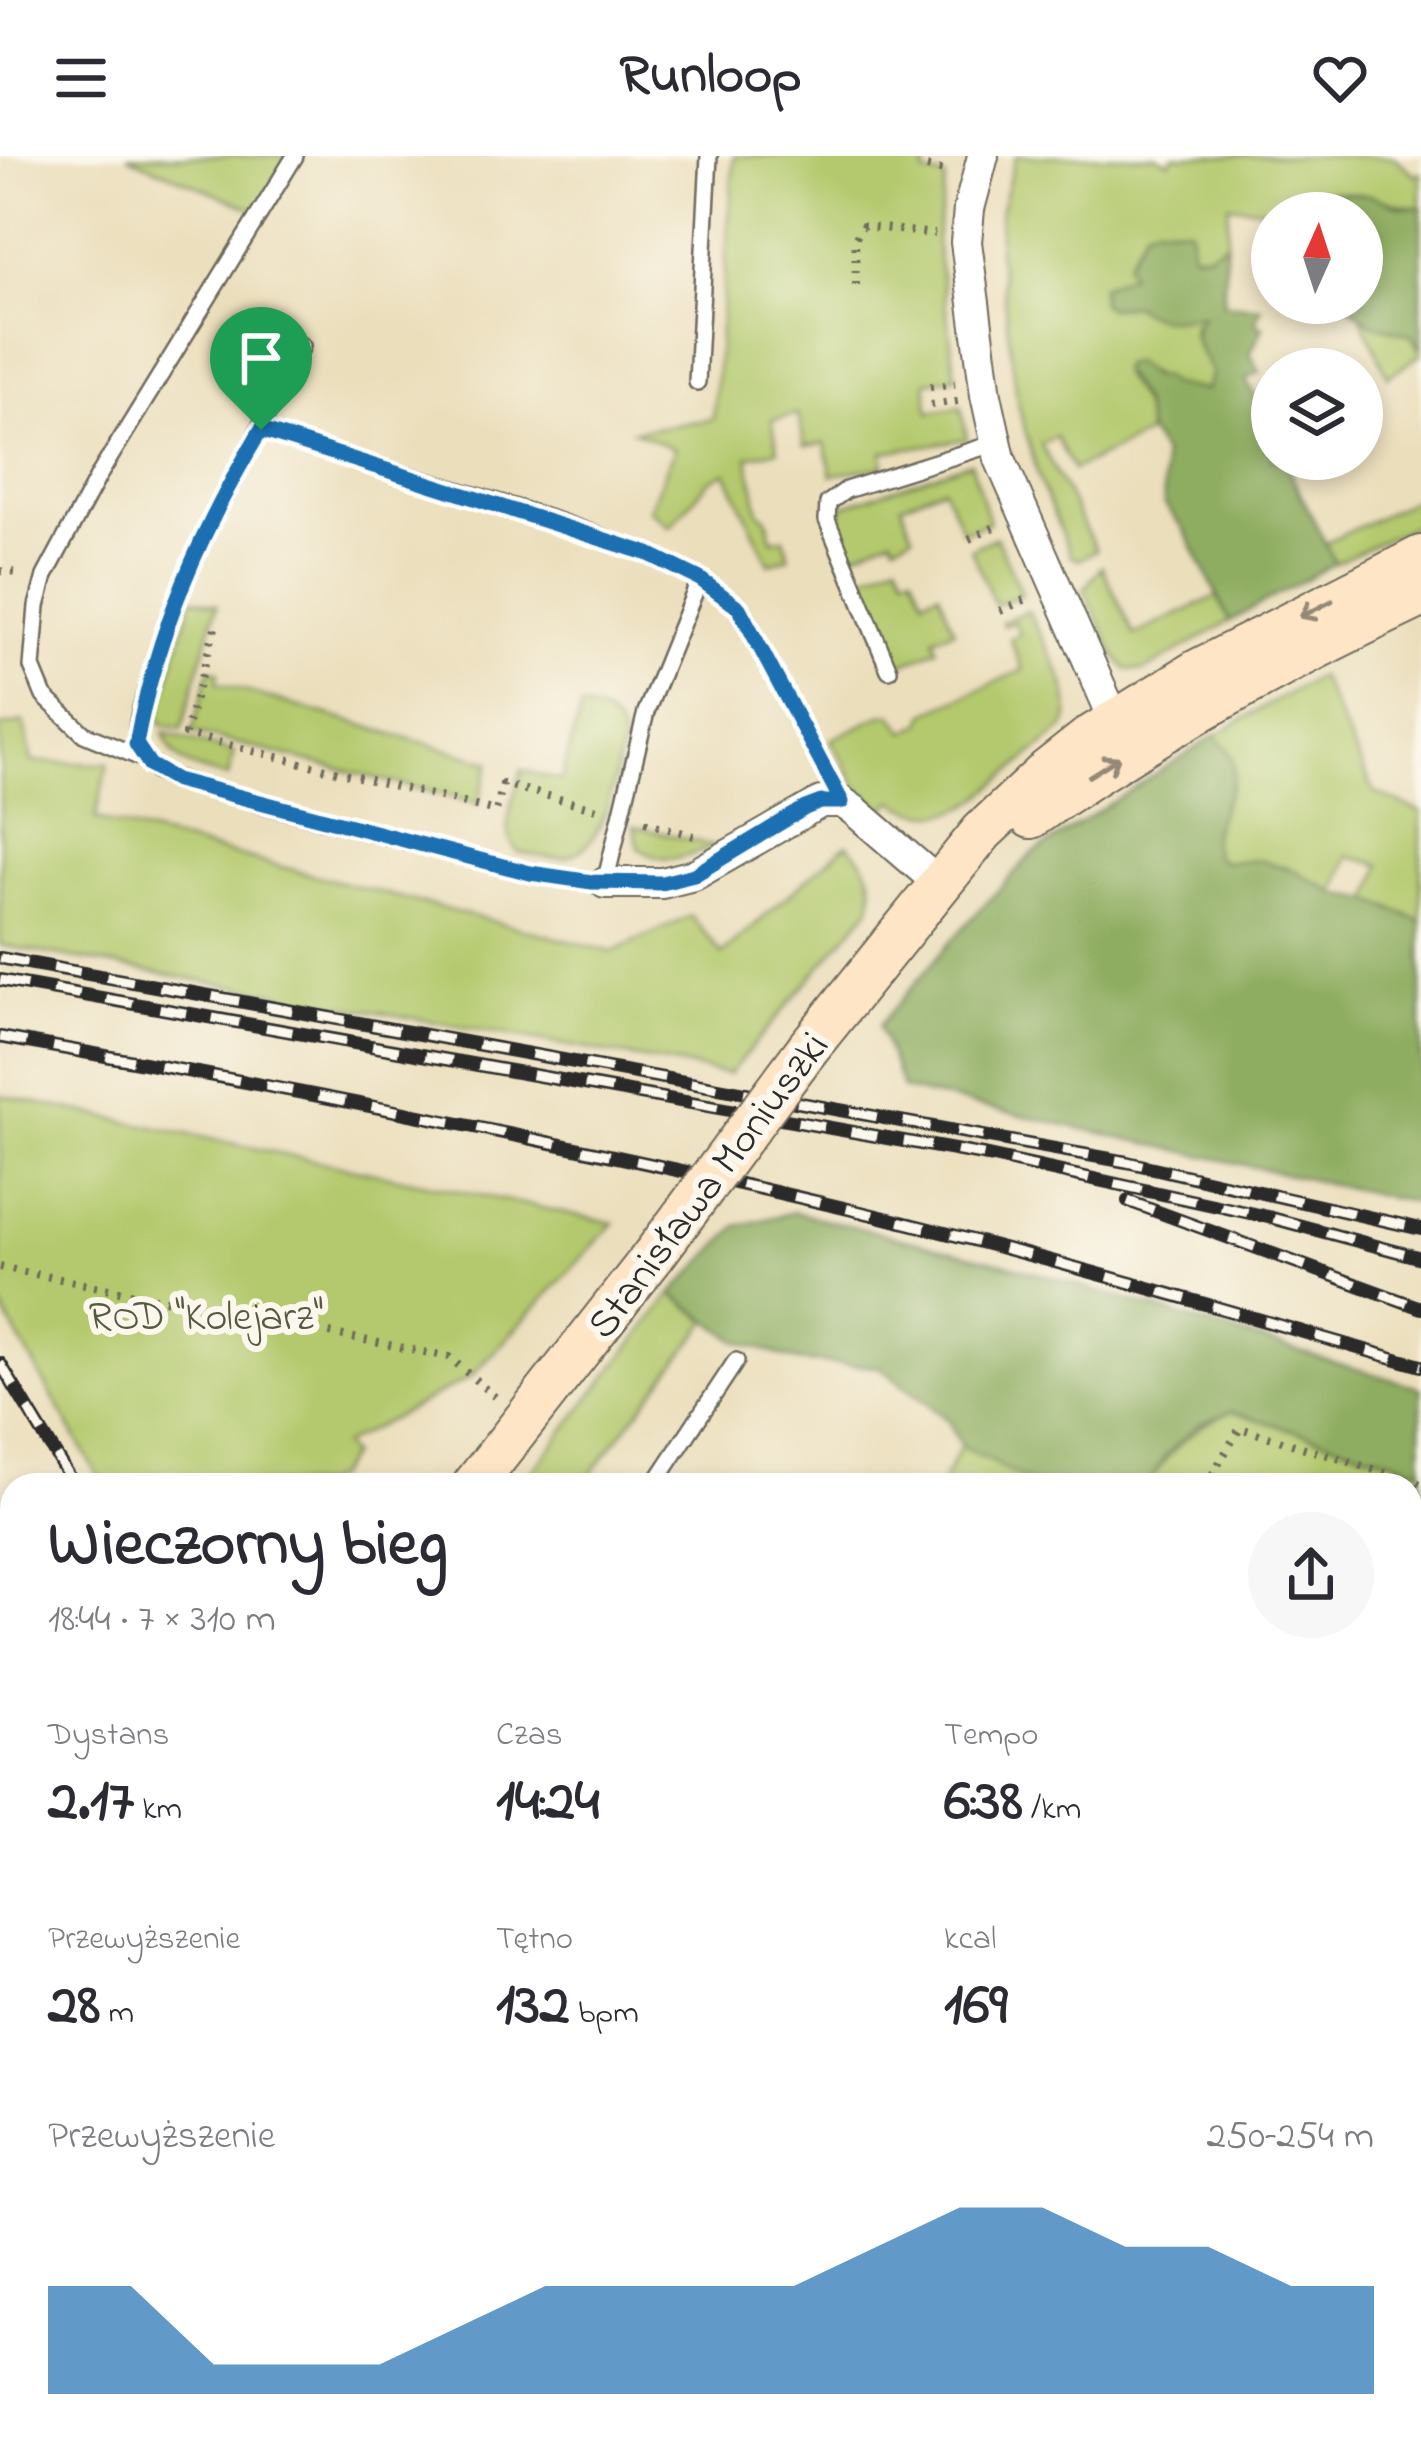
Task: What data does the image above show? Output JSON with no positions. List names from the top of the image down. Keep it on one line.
{"streets":{"street":["Stanisława Moniuszki"]},"parks":["ROD \"Kolejarz\""],"north":"top","page":{"header":"Runloop","heading":["Wieczorny bieg","18:44 · 7 × 310 m"],"stats":[["Dystans","2.17 km"],["Czas","14:24"],["Tempo","6:38 /km"],["Przewyższenie","28 m"],["Tętno","132 bpm"],["kcal","169"]],"chart":["Przewyższenie","250–254 m"]}}
